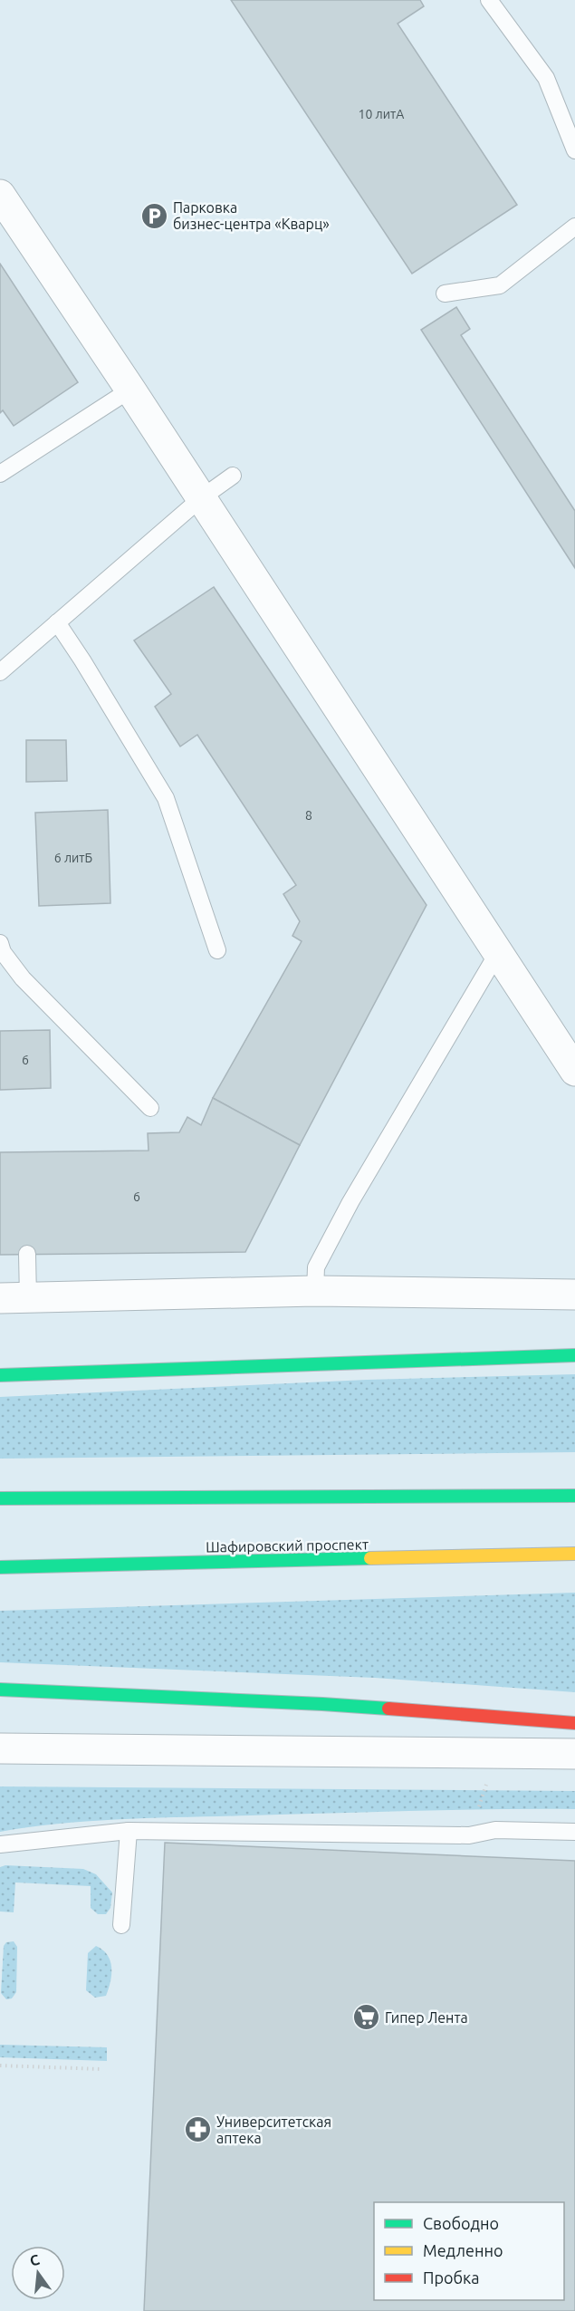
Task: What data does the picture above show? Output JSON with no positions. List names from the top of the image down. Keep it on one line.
{"streets":{"main road":["Шафировский проспект"]},"places":{"parking":["Парковка бизнес-центра «Кварц»"],"supermarket":["Гипер Лента"],"pharmacy":["Университетская аптека"]},"house_numbers":["10 литА","8","6 литБ","6","6"],"legend":["Свободно","Медленно","Пробка"],"north":"top"}
